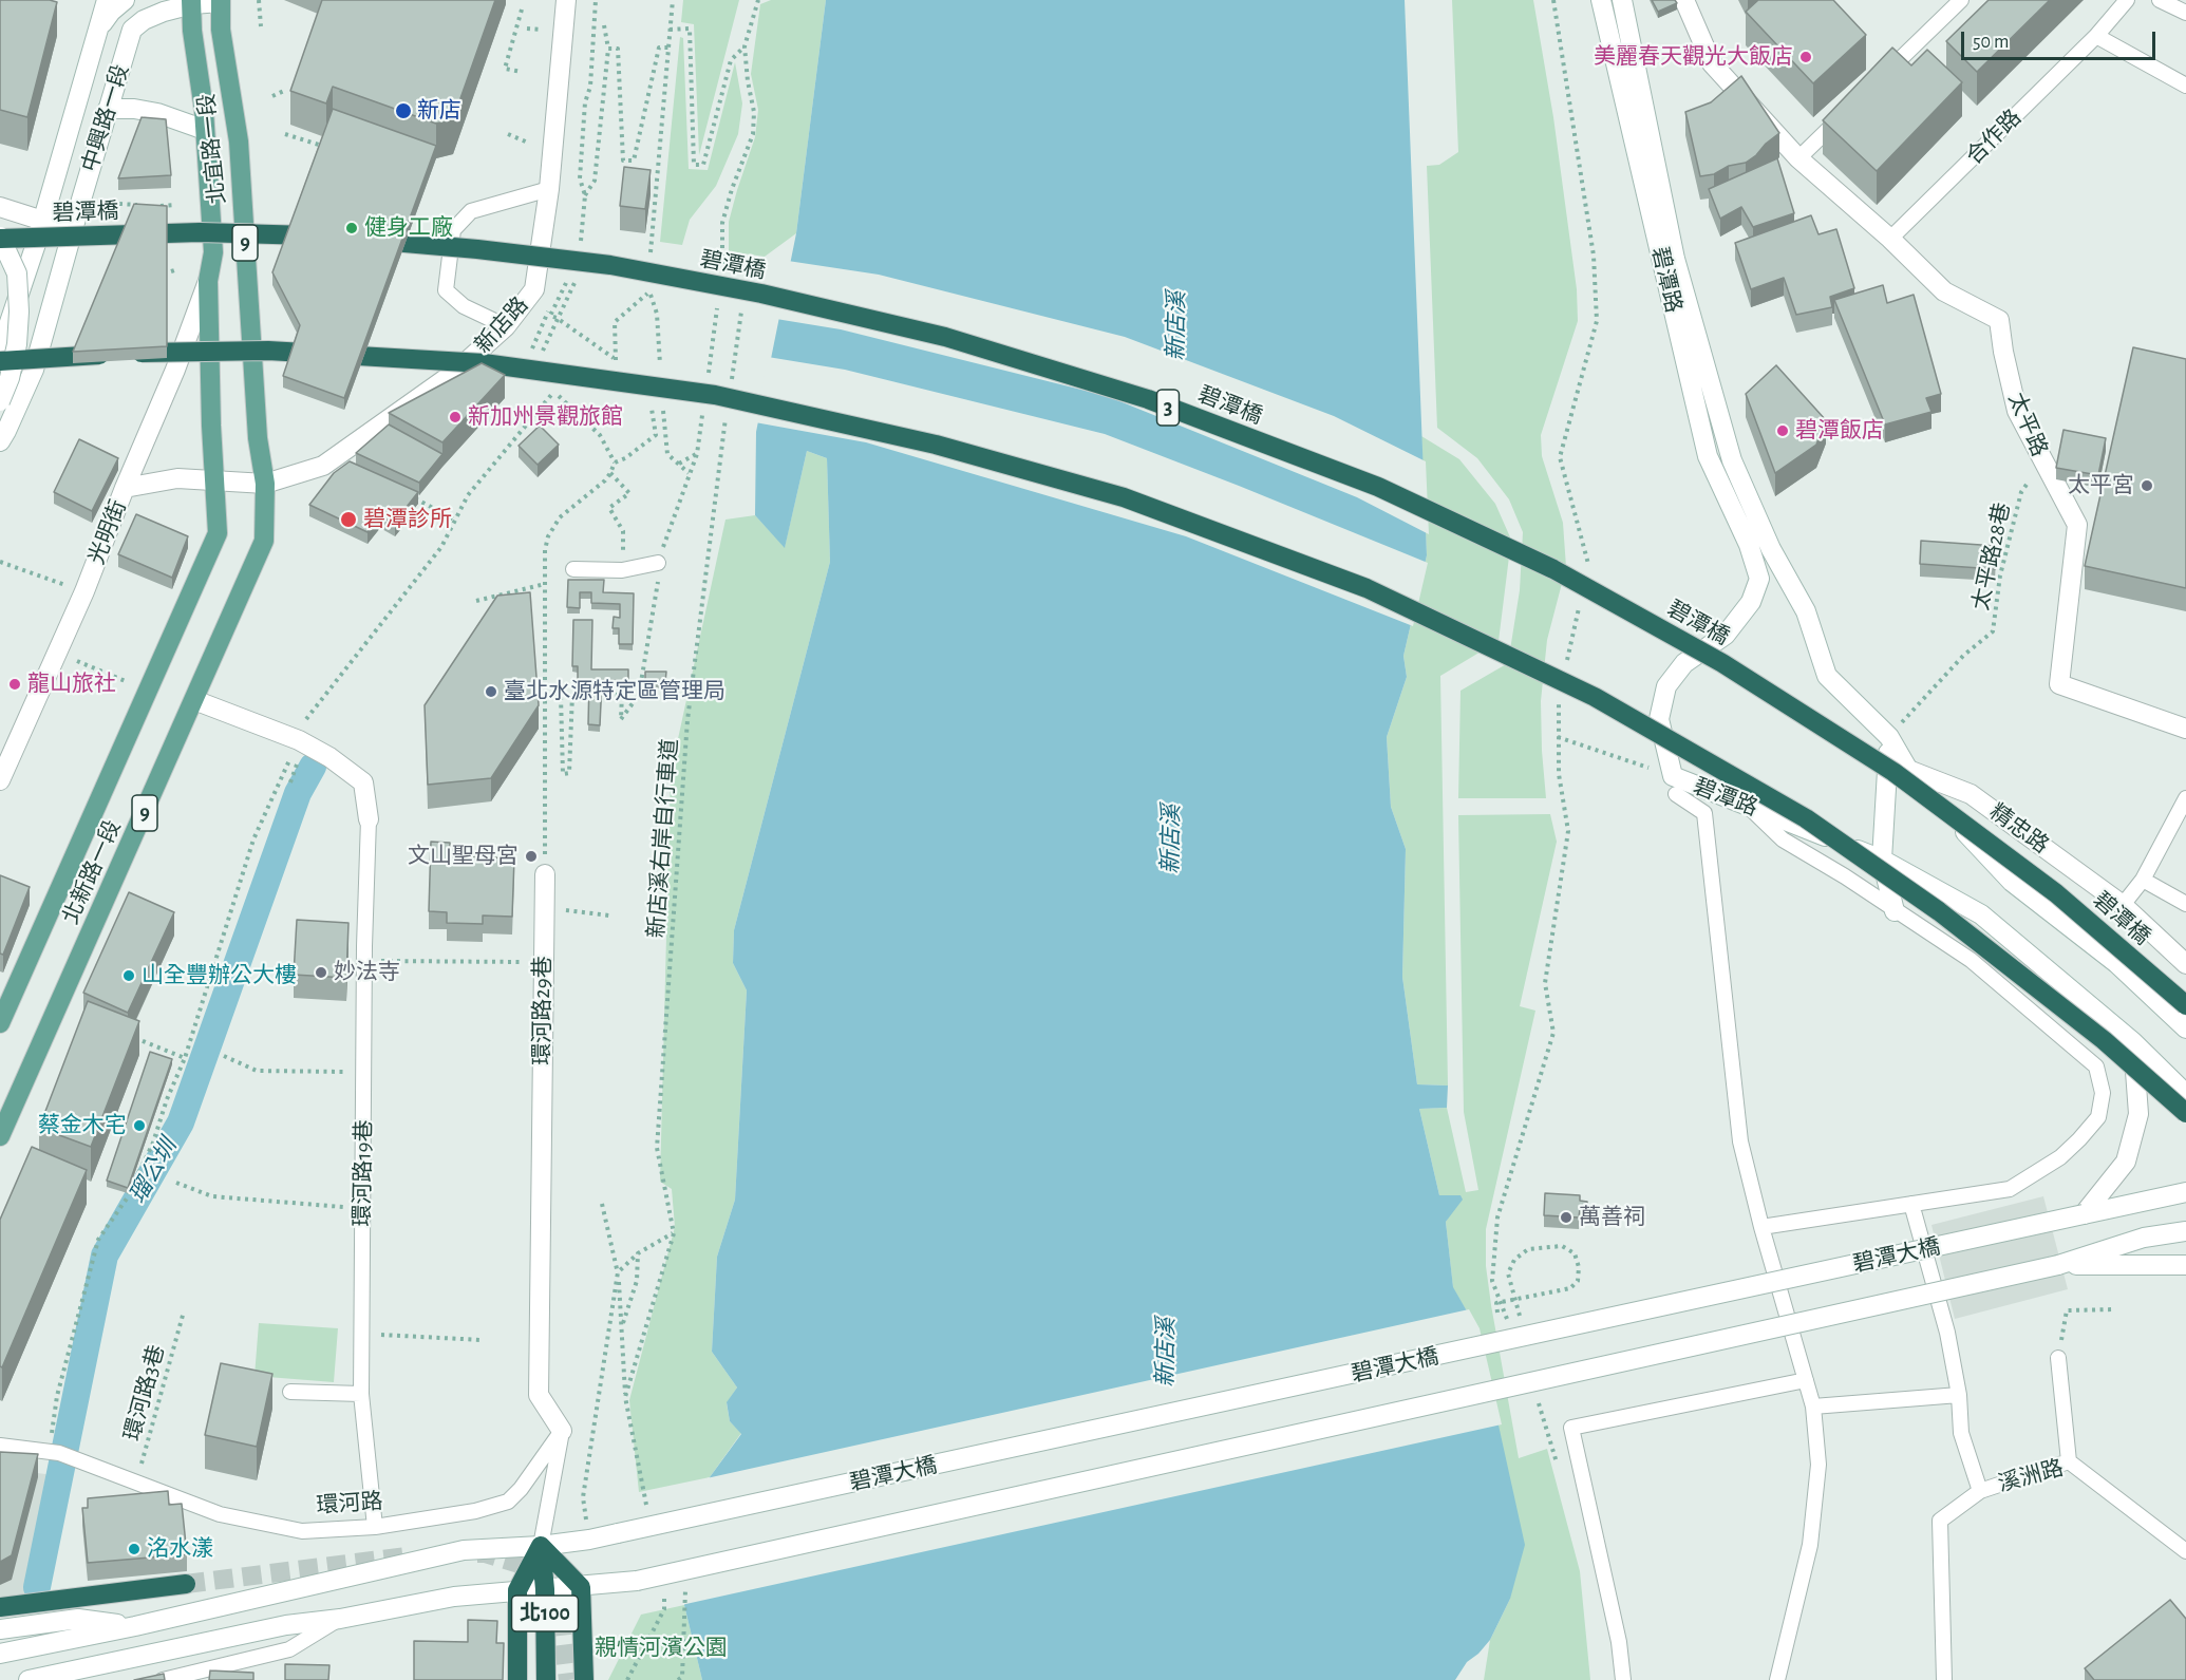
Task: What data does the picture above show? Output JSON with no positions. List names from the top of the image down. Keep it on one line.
{"streets":{"highway":["碧潭橋","3","北100"],"main road":["北宜路一段","9","北新路一段"],"street":["中興路一段","碧潭路","新店路","太平路","光明街","精忠路","環河路29巷","碧潭大橋"],"lane":["合作路","環河路19巷","溪洲路","環河路"],"path":["太平路28巷","新店溪右岸自行車道","環河路3巷"]},"crossings":[["中興路一段","北宜路一段"],["合作路","太平路"],["北宜路一段","新店路"],["北宜路一段","光明街"],["北宜路一段","北新路一段"],["碧潭路","太平路28巷"],["碧潭路","精忠路"],["新店路","光明街"],["新店路","北新路一段"],["太平路","太平路28巷"],["環河路29巷","環河路"],["環河路19巷","環河路"],["碧潭大橋","北100"],["環河路3巷","環河路"]],"water":["新店溪","瑠公圳"],"parks":["親情河濱公園"],"places":["美麗春天觀光大飯店","新店","健身工廠","新加州景觀旅館","碧潭飯店","太平宮","碧潭診所","龍山旅社","臺北水源特定區管理局","文山聖母宮","妙法寺","山全豐辦公大樓","蔡金木宅","萬善祠","洺水漾"],"scale_bar":"50 m"}
